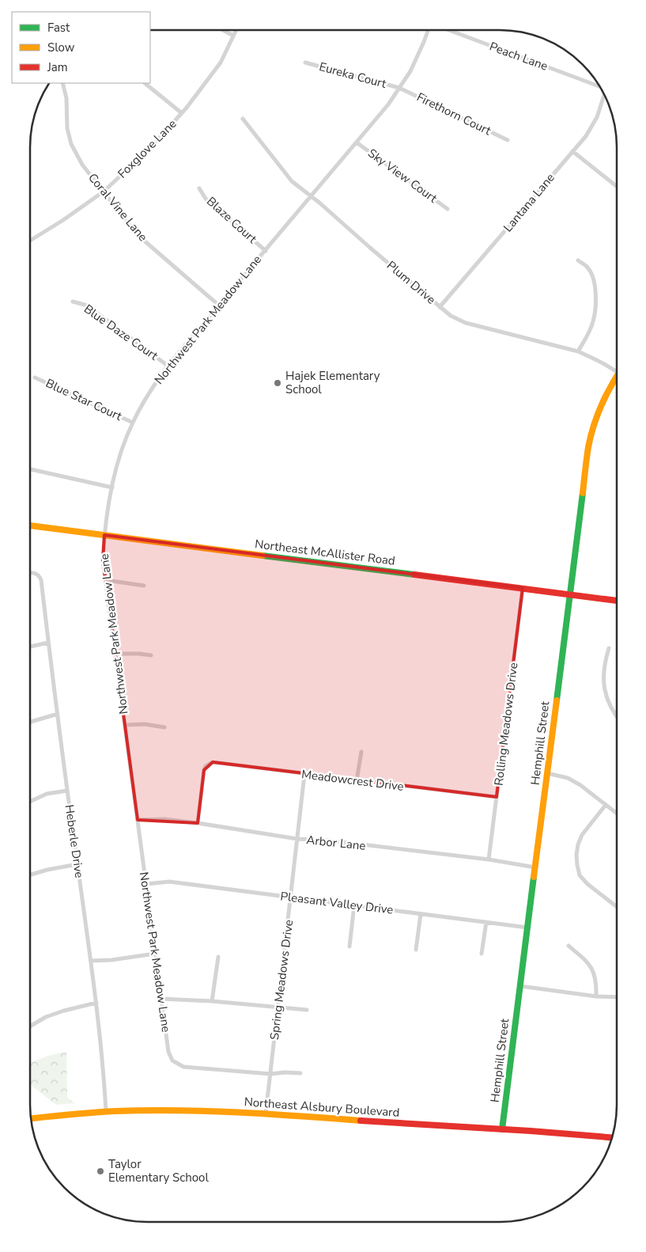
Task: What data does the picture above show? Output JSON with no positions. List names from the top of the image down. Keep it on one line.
{"streets":{"street":["Peach Lane","Eureka Court","Firethorn Court","Foxglove Lane","Sky View Court","Lantana Lane","Coral Vine Lane","Blaze Court","Plum Drive","Northwest Park Meadow Lane","Blue Daze Court","Blue Star Court","Northeast McAllister Road","Rolling Meadows Drive","Hemphill Street","Meadowcrest Drive","Heberle Drive","Arbor Lane","Pleasant Valley Drive","Spring Meadows Drive","Northeast Alsbury Boulevard"]},"crossings":[["Eureka Court","Firethorn Court"],["Eureka Court","Northwest Park Meadow Lane"],["Firethorn Court","Northwest Park Meadow Lane"],["Foxglove Lane","Coral Vine Lane"],["Sky View Court","Northwest Park Meadow Lane"],["Lantana Lane","Plum Drive"],["Coral Vine Lane","Northwest Park Meadow Lane"],["Blaze Court","Northwest Park Meadow Lane"],["Plum Drive","Northwest Park Meadow Lane"],["Northwest Park Meadow Lane","Blue Daze Court"],["Northwest Park Meadow Lane","Blue Star Court"],["Northwest Park Meadow Lane","Northeast McAllister Road"],["Northwest Park Meadow Lane","Arbor Lane"],["Northwest Park Meadow Lane","Pleasant Valley Drive"],["Northwest Park Meadow Lane","Spring Meadows Drive"],["Northeast McAllister Road","Rolling Meadows Drive"],["Northeast McAllister Road","Hemphill Street"],["Rolling Meadows Drive","Meadowcrest Drive"],["Rolling Meadows Drive","Arbor Lane"],["Hemphill Street","Arbor Lane"],["Hemphill Street","Pleasant Valley Drive"],["Hemphill Street","Northeast Alsbury Boulevard"],["Meadowcrest Drive","Arbor Lane"],["Meadowcrest Drive","Spring Meadows Drive"],["Heberle Drive","Northeast Alsbury Boulevard"],["Arbor Lane","Spring Meadows Drive"],["Pleasant Valley Drive","Spring Meadows Drive"],["Spring Meadows Drive","Northeast Alsbury Boulevard"]],"places":["Hajek Elementary School","Taylor Elementary School"],"legend":["Fast","Slow","Jam"]}
